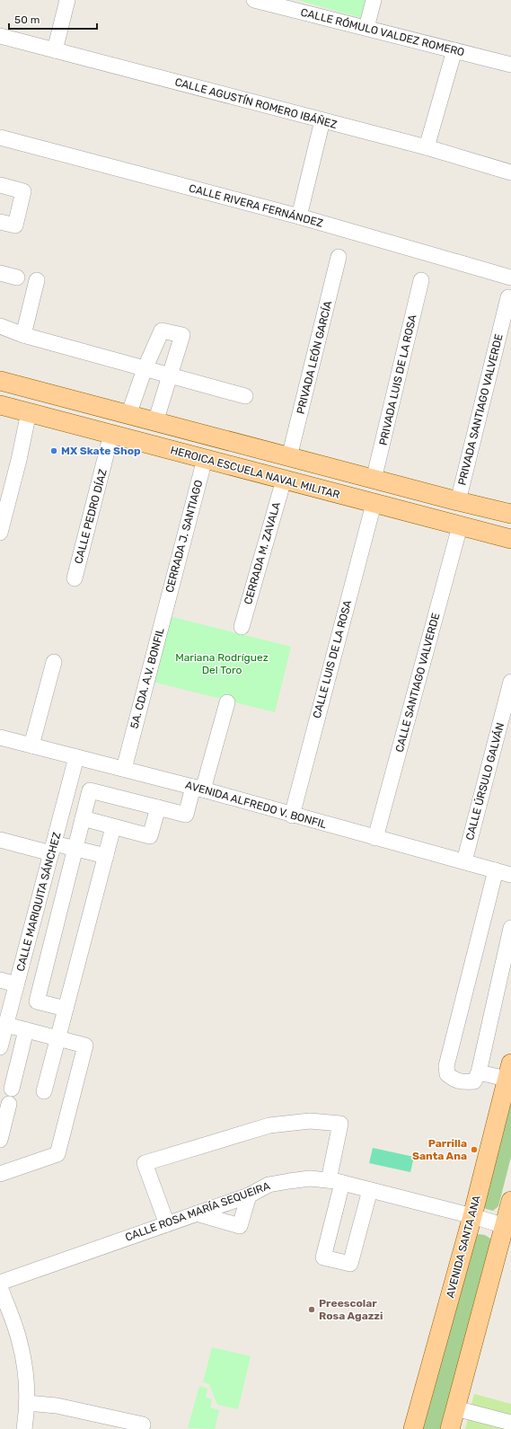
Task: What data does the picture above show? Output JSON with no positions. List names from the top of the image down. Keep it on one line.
{"streets":{"main road":["HEROICA ESCUELA NAVAL MILITAR","AVENIDA SANTA ANA"],"street":["CALLE RÓMULO VALDEZ ROMERO","CALLE AGUSTÍN ROMERO IBÁÑEZ","CALLE RIVERA FERNÁNDEZ","PRIVADA LEÓN GARCÍA","PRIVADA LUIS DE LA ROSA","PRIVADA SANTIAGO VALVERDE","CALLE PEDRO DÍAZ","CERRADA J. SANTIAGO","CERRADA M. ZAVALA","CALLE LUIS DE LA ROSA","5A. CDA. A.V. BONFIL","CALLE SANTIAGO VALVERDE","CALLE ÚRSULO GALVÁN","AVENIDA ALFREDO V. BONFIL","CALLE MARIQUITA SÁNCHEZ","CALLE ROSA MARÍA SEQUEIRA"]},"crossings":[["HEROICA ESCUELA NAVAL MILITAR","CALLE PEDRO DÍAZ"],["HEROICA ESCUELA NAVAL MILITAR","CERRADA J. SANTIAGO"],["HEROICA ESCUELA NAVAL MILITAR","CERRADA M. ZAVALA"],["HEROICA ESCUELA NAVAL MILITAR","CALLE LUIS DE LA ROSA"],["HEROICA ESCUELA NAVAL MILITAR","CALLE SANTIAGO VALVERDE"],["CERRADA J. SANTIAGO","5A. CDA. A.V. BONFIL"],["CALLE LUIS DE LA ROSA","AVENIDA ALFREDO V. BONFIL"],["5A. CDA. A.V. BONFIL","AVENIDA ALFREDO V. BONFIL"],["CALLE SANTIAGO VALVERDE","AVENIDA ALFREDO V. BONFIL"],["CALLE ÚRSULO GALVÁN","AVENIDA ALFREDO V. BONFIL"],["AVENIDA ALFREDO V. BONFIL","CALLE MARIQUITA SÁNCHEZ"],["CALLE ROSA MARÍA SEQUEIRA","AVENIDA SANTA ANA"]],"parks":["Mariana Rodríguez Del Toro"],"places":["MX Skate Shop","Parrilla Santa Ana","Preescolar Rosa Agazzi"],"scale_bar":"50 m"}
